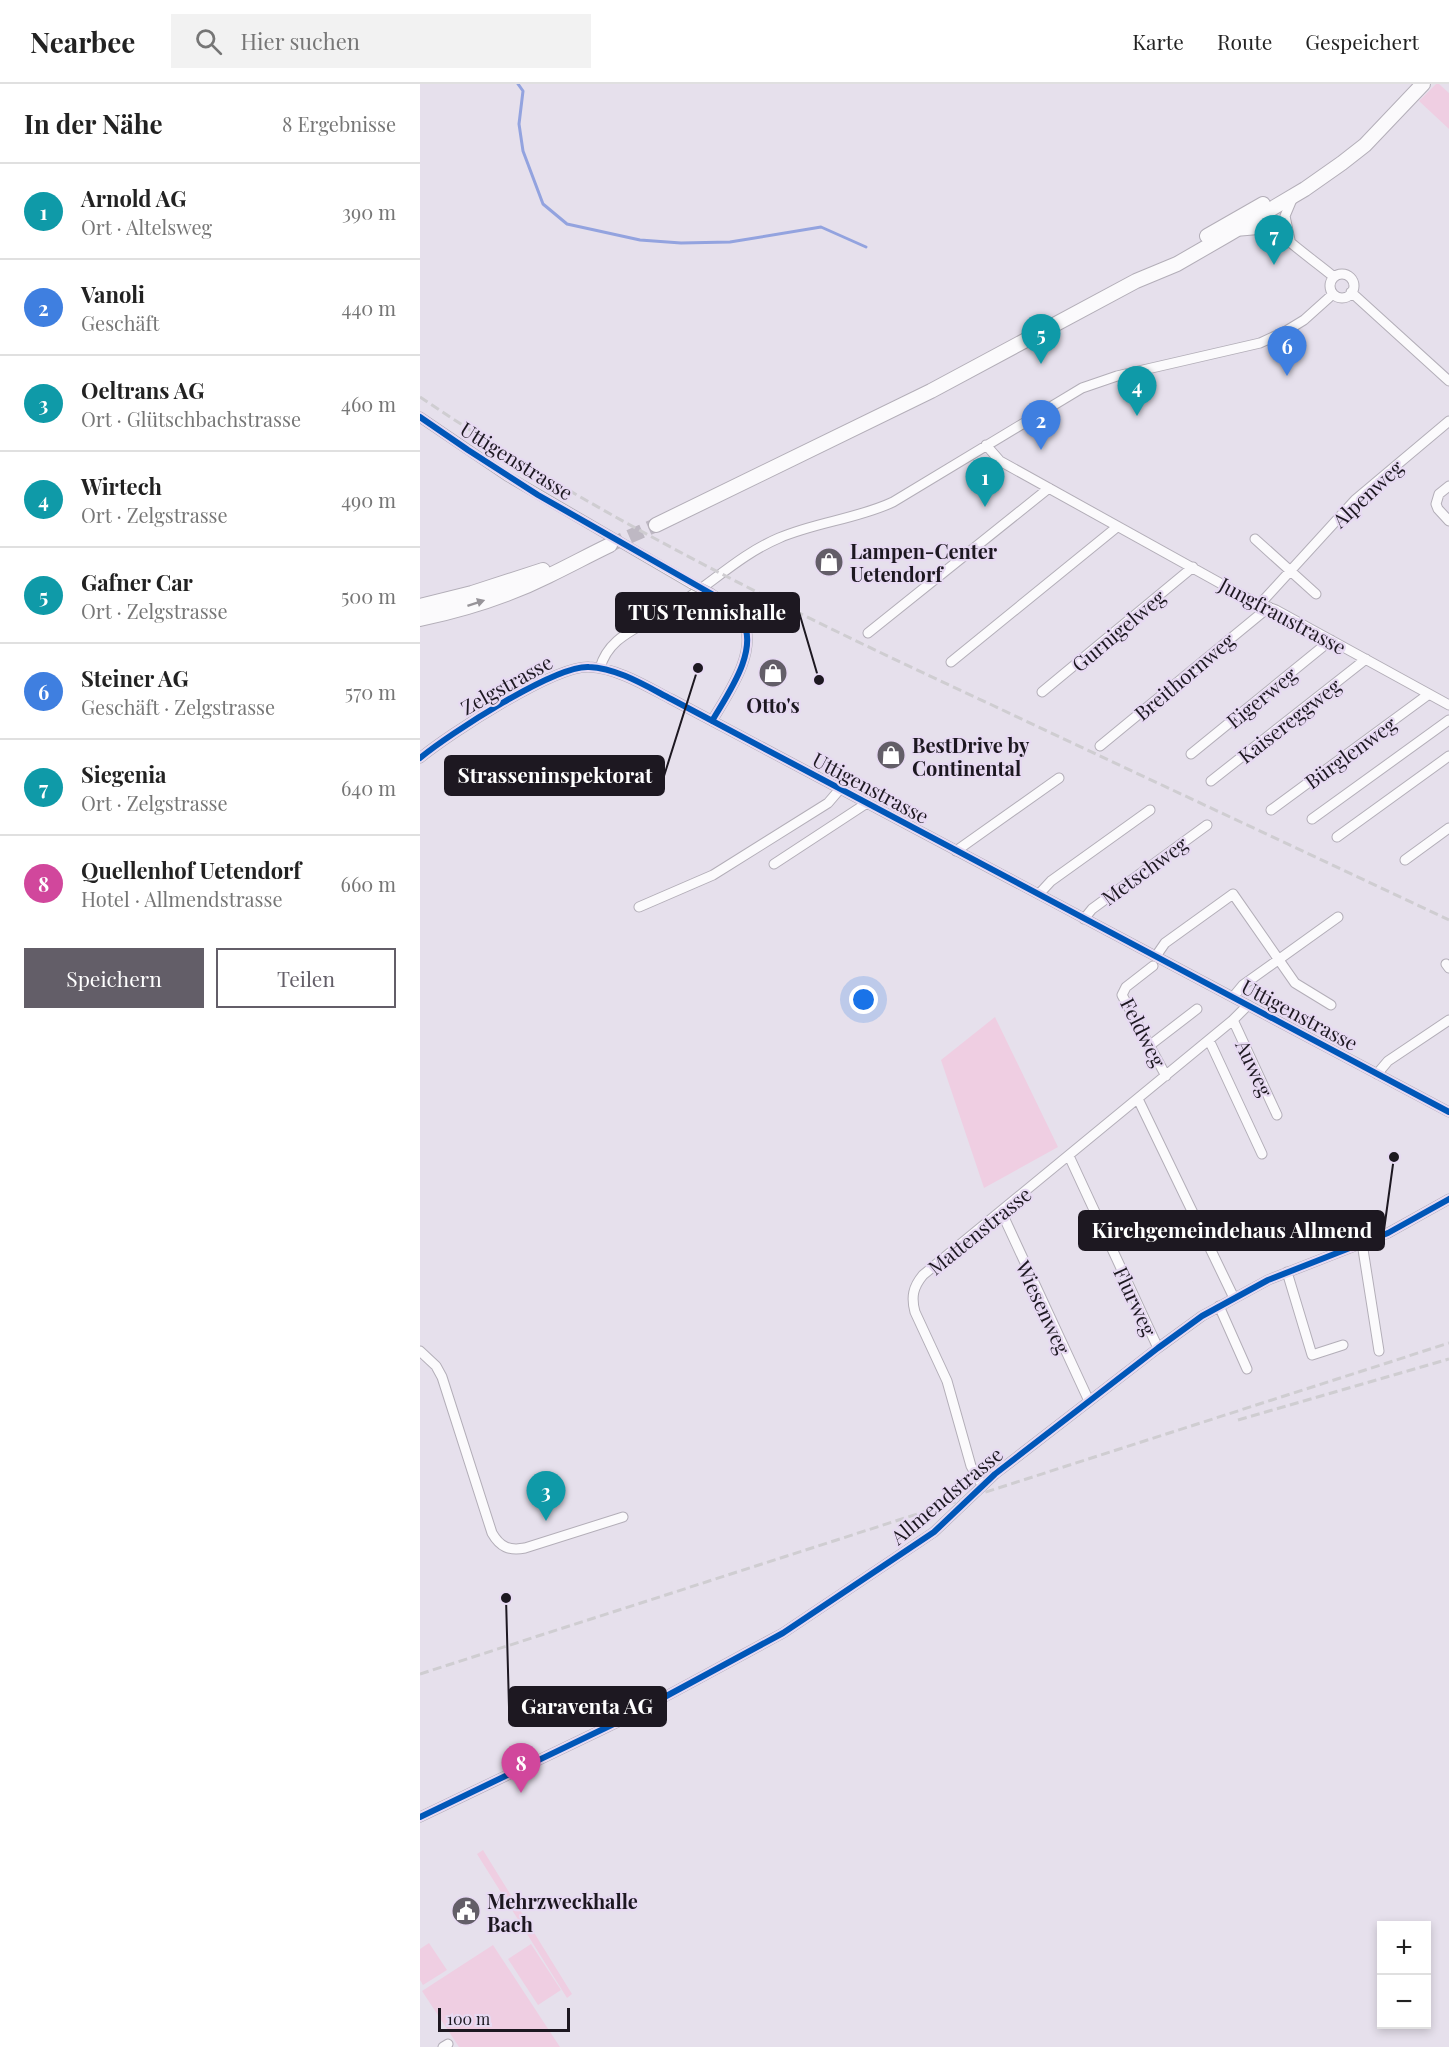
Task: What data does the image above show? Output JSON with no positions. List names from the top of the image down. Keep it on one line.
{"streets":{"street":["Uttigenstrasse","Alpenweg","Jungfraustrasse","Gurnigelweg","Breithornweg","Zelgstrasse","Eigerweg","Kaisereggweg","Bürglenweg","Metschweg","Feldweg","Auweg","Mattenstrasse","Flurweg","Wiesenweg","Allmendstrasse"]},"crossings":[["Uttigenstrasse","Zelgstrasse"],["Uttigenstrasse","Metschweg"],["Uttigenstrasse","Mattenstrasse"],["Alpenweg","Jungfraustrasse"],["Alpenweg","Breithornweg"],["Jungfraustrasse","Gurnigelweg"],["Jungfraustrasse","Breithornweg"],["Jungfraustrasse","Eigerweg"],["Jungfraustrasse","Kaisereggweg"],["Jungfraustrasse","Bürglenweg"],["Feldweg","Mattenstrasse"],["Auweg","Mattenstrasse"],["Mattenstrasse","Flurweg"],["Mattenstrasse","Wiesenweg"],["Mattenstrasse","Allmendstrasse"],["Flurweg","Allmendstrasse"],["Wiesenweg","Allmendstrasse"]],"places":{"shop":["Lampen-Center Uetendorf","Otto's","BestDrive by Continental"],"other":["Strasseninspektorat","TUS Tennishalle","Kirchgemeindehaus Allmend","Garaventa AG"],"public building":["Mehrzweckhalle Bach"]},"scale_bar":"100 m","page":{"header":"Nearbee","search":"Hier suchen","nav":["Karte","Route","Gespeichert"],"heading":["In der Nähe","8 Ergebnisse"],"list":[{"mark":"1","name":"Arnold AG","note":"Ort · Altelsweg","value":"390 m"},{"mark":"2","name":"Vanoli","note":"Geschäft","value":"440 m"},{"mark":"3","name":"Oeltrans AG","note":"Ort · Glütschbachstrasse","value":"460 m"},{"mark":"4","name":"Wirtech","note":"Ort · Zelgstrasse","value":"490 m"},{"mark":"5","name":"Gafner Car","note":"Ort · Zelgstrasse","value":"500 m"},{"mark":"6","name":"Steiner AG","note":"Geschäft · Zelgstrasse","value":"570 m"},{"mark":"7","name":"Siegenia","note":"Ort · Zelgstrasse","value":"640 m"},{"mark":"8","name":"Quellenhof Uetendorf","note":"Hotel · Allmendstrasse","value":"660 m"}],"pins":["7","5","6","4","2","1","3","8"],"buttons":["Speichern","Teilen"],"map_buttons":["+","−"],"scale":"100 m"}}
